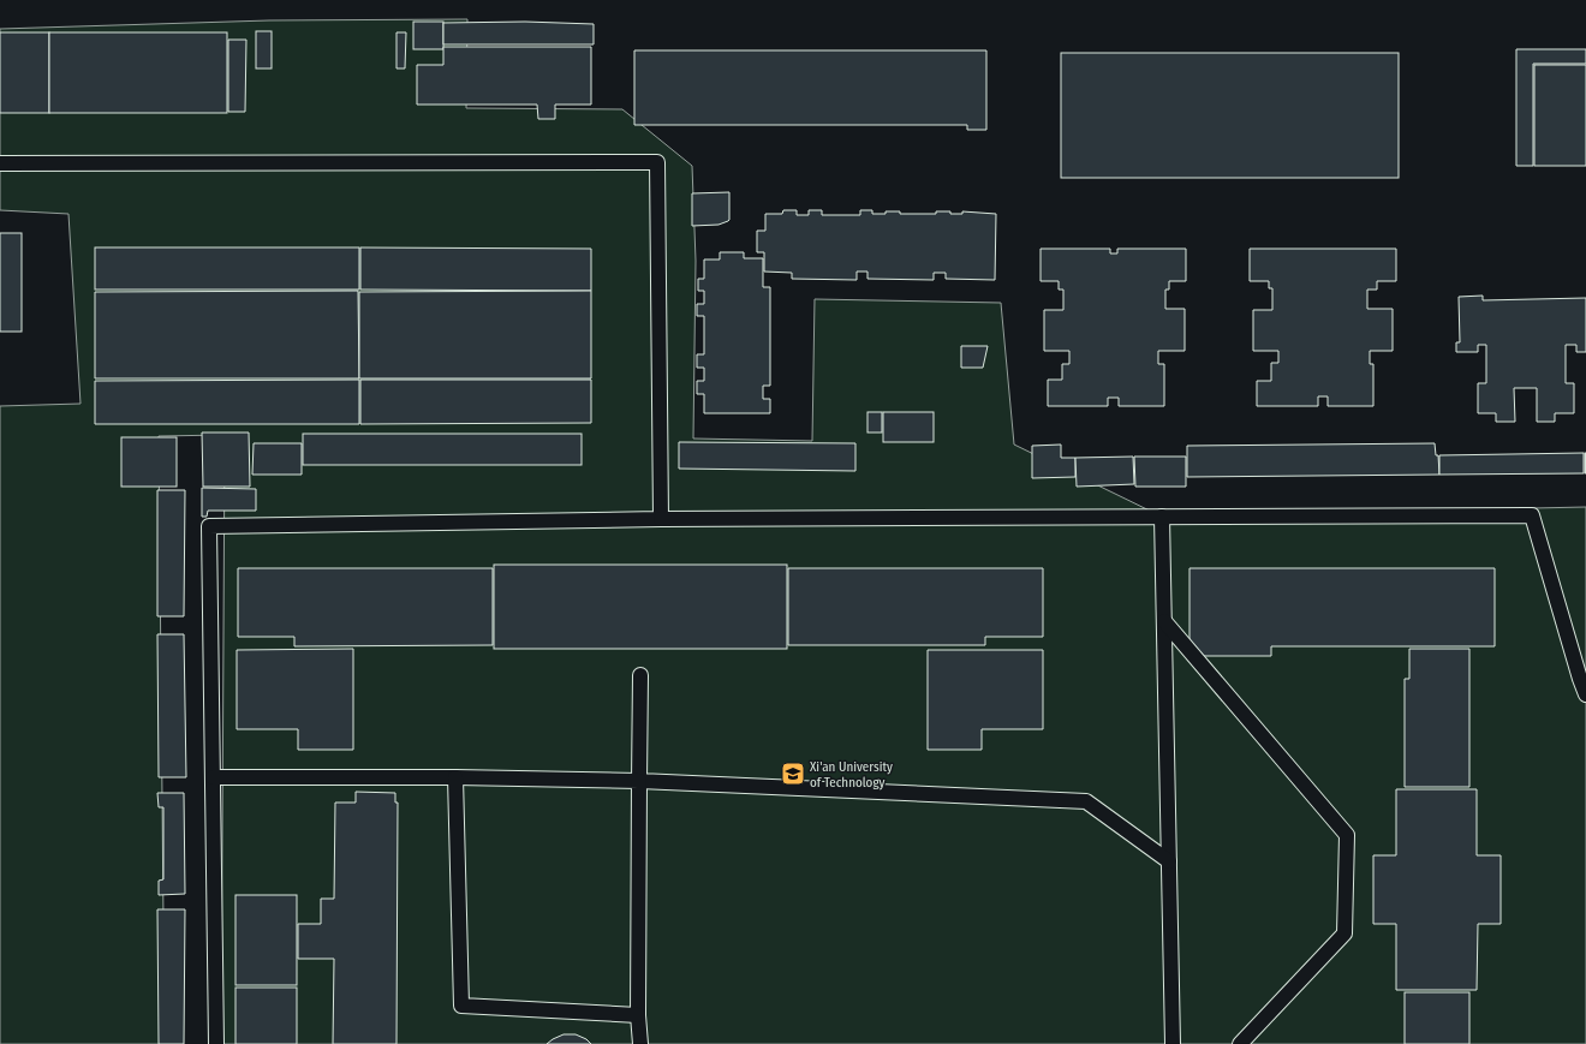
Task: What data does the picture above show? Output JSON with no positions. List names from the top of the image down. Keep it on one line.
{"places":{"school or university":["Xi'an University of Technology"]}}
